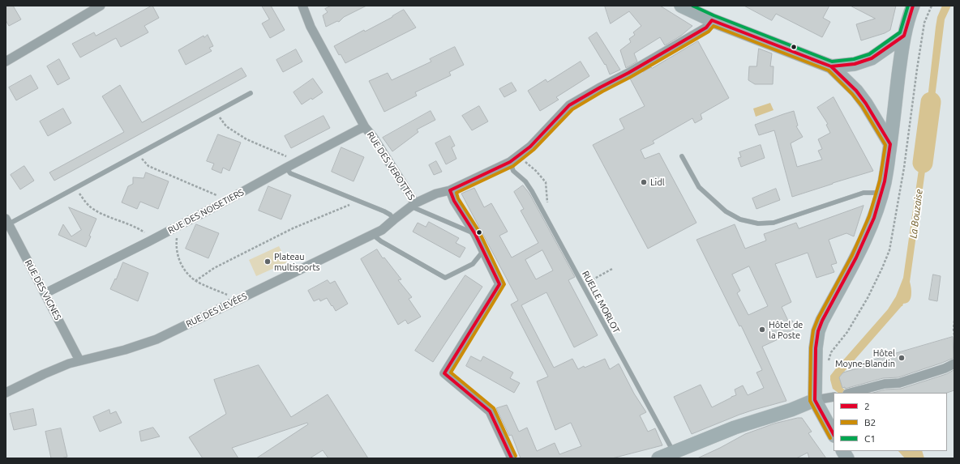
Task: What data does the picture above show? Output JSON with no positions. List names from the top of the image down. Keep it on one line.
{"streets":{"street":["RUE DES VEROTTES","RUE DES NOISETIERS","RUE DES VIGNES","RUE DES LEVÉES"],"lane":["RUELLE MORLOT"]},"crossings":[["RUE DES VEROTTES","RUE DES NOISETIERS"],["RUE DES VEROTTES","RUELLE MORLOT"],["RUE DES VEROTTES","RUE DES LEVÉES"],["RUE DES NOISETIERS","RUE DES VIGNES"],["RUE DES VIGNES","RUE DES LEVÉES"]],"water":["La Bouzaise"],"places":["Lidl","Plateau multisports","Hôtel de la Poste","Hôtel Moyne-Blandin"],"lines":["transit line 2","transit line C1","transit line B2"],"legend":["2","B2","C1"]}
